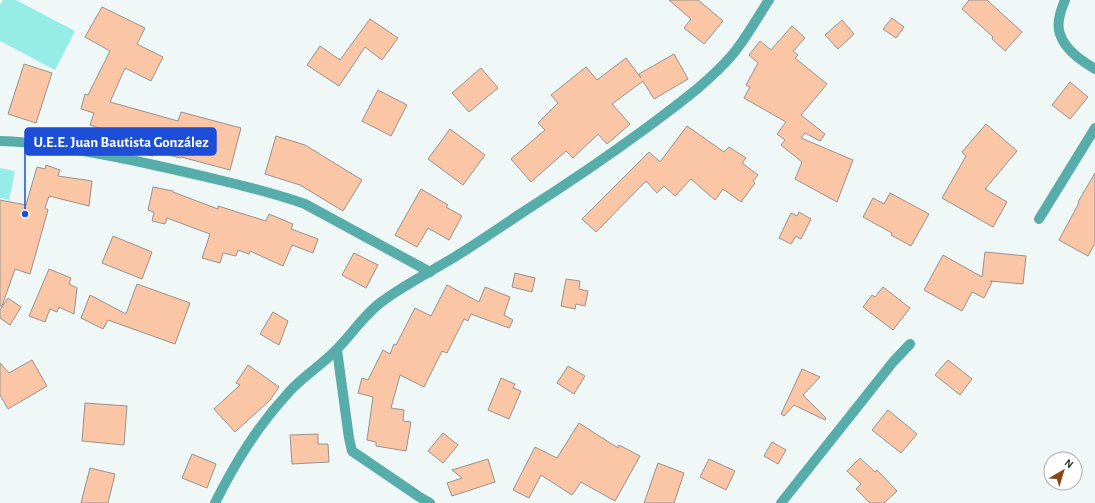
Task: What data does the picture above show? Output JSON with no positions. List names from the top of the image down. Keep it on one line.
{"places":["U.E.E. Juan Bautista González"],"north":"top right"}
